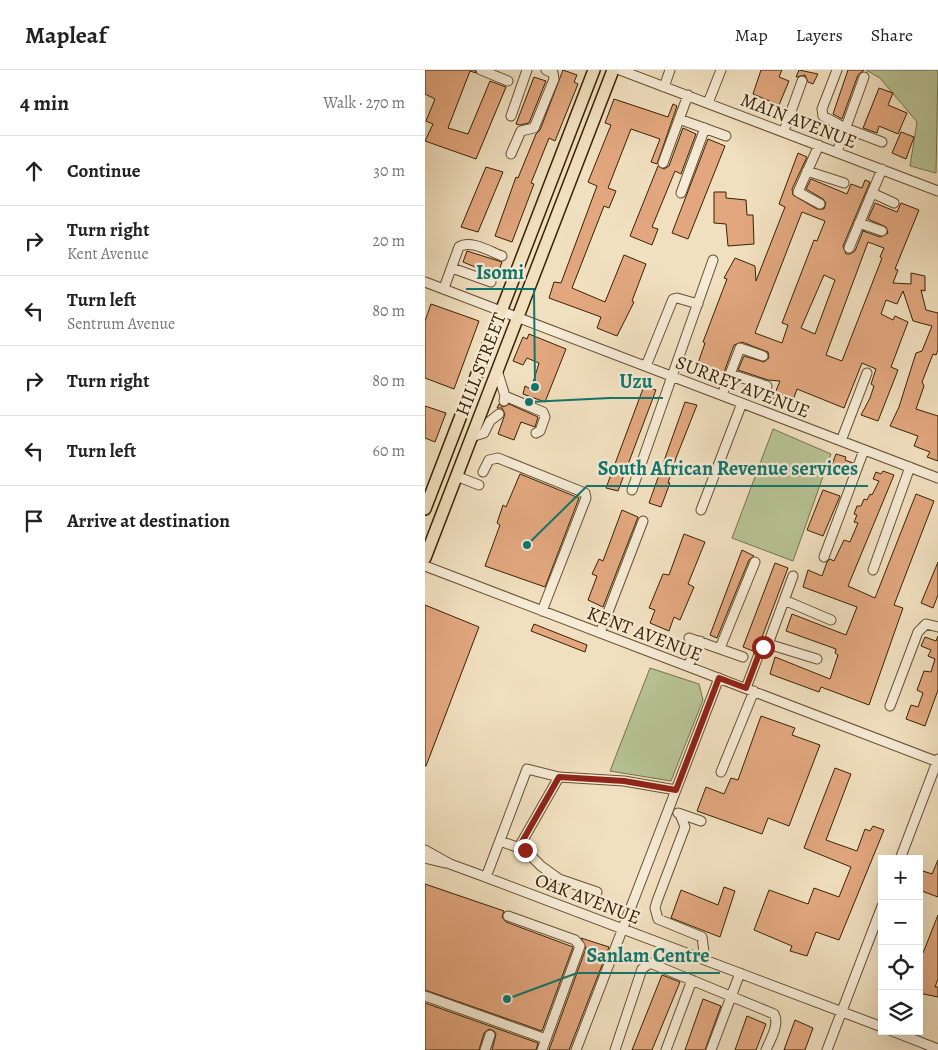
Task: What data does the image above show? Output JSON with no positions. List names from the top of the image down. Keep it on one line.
{"streets":{"main road":["HILL STREET"],"street":["MAIN AVENUE","SURREY AVENUE","KENT AVENUE","OAK AVENUE"]},"crossings":[["HILL STREET","SURREY AVENUE"]],"places":["Isomi","Uzu","South African Revenue services","Sanlam Centre"],"page":{"header":"Mapleaf","nav":["Map","Layers","Share"],"heading":["4 min","Walk · 270 m"],"list":[["Continue","30 m"],["Turn right","Kent Avenue","20 m"],["Turn left","Sentrum Avenue","80 m"],["Turn right","80 m"],["Turn left","60 m"],"Arrive at destination"],"map_buttons":["+","−"]}}
